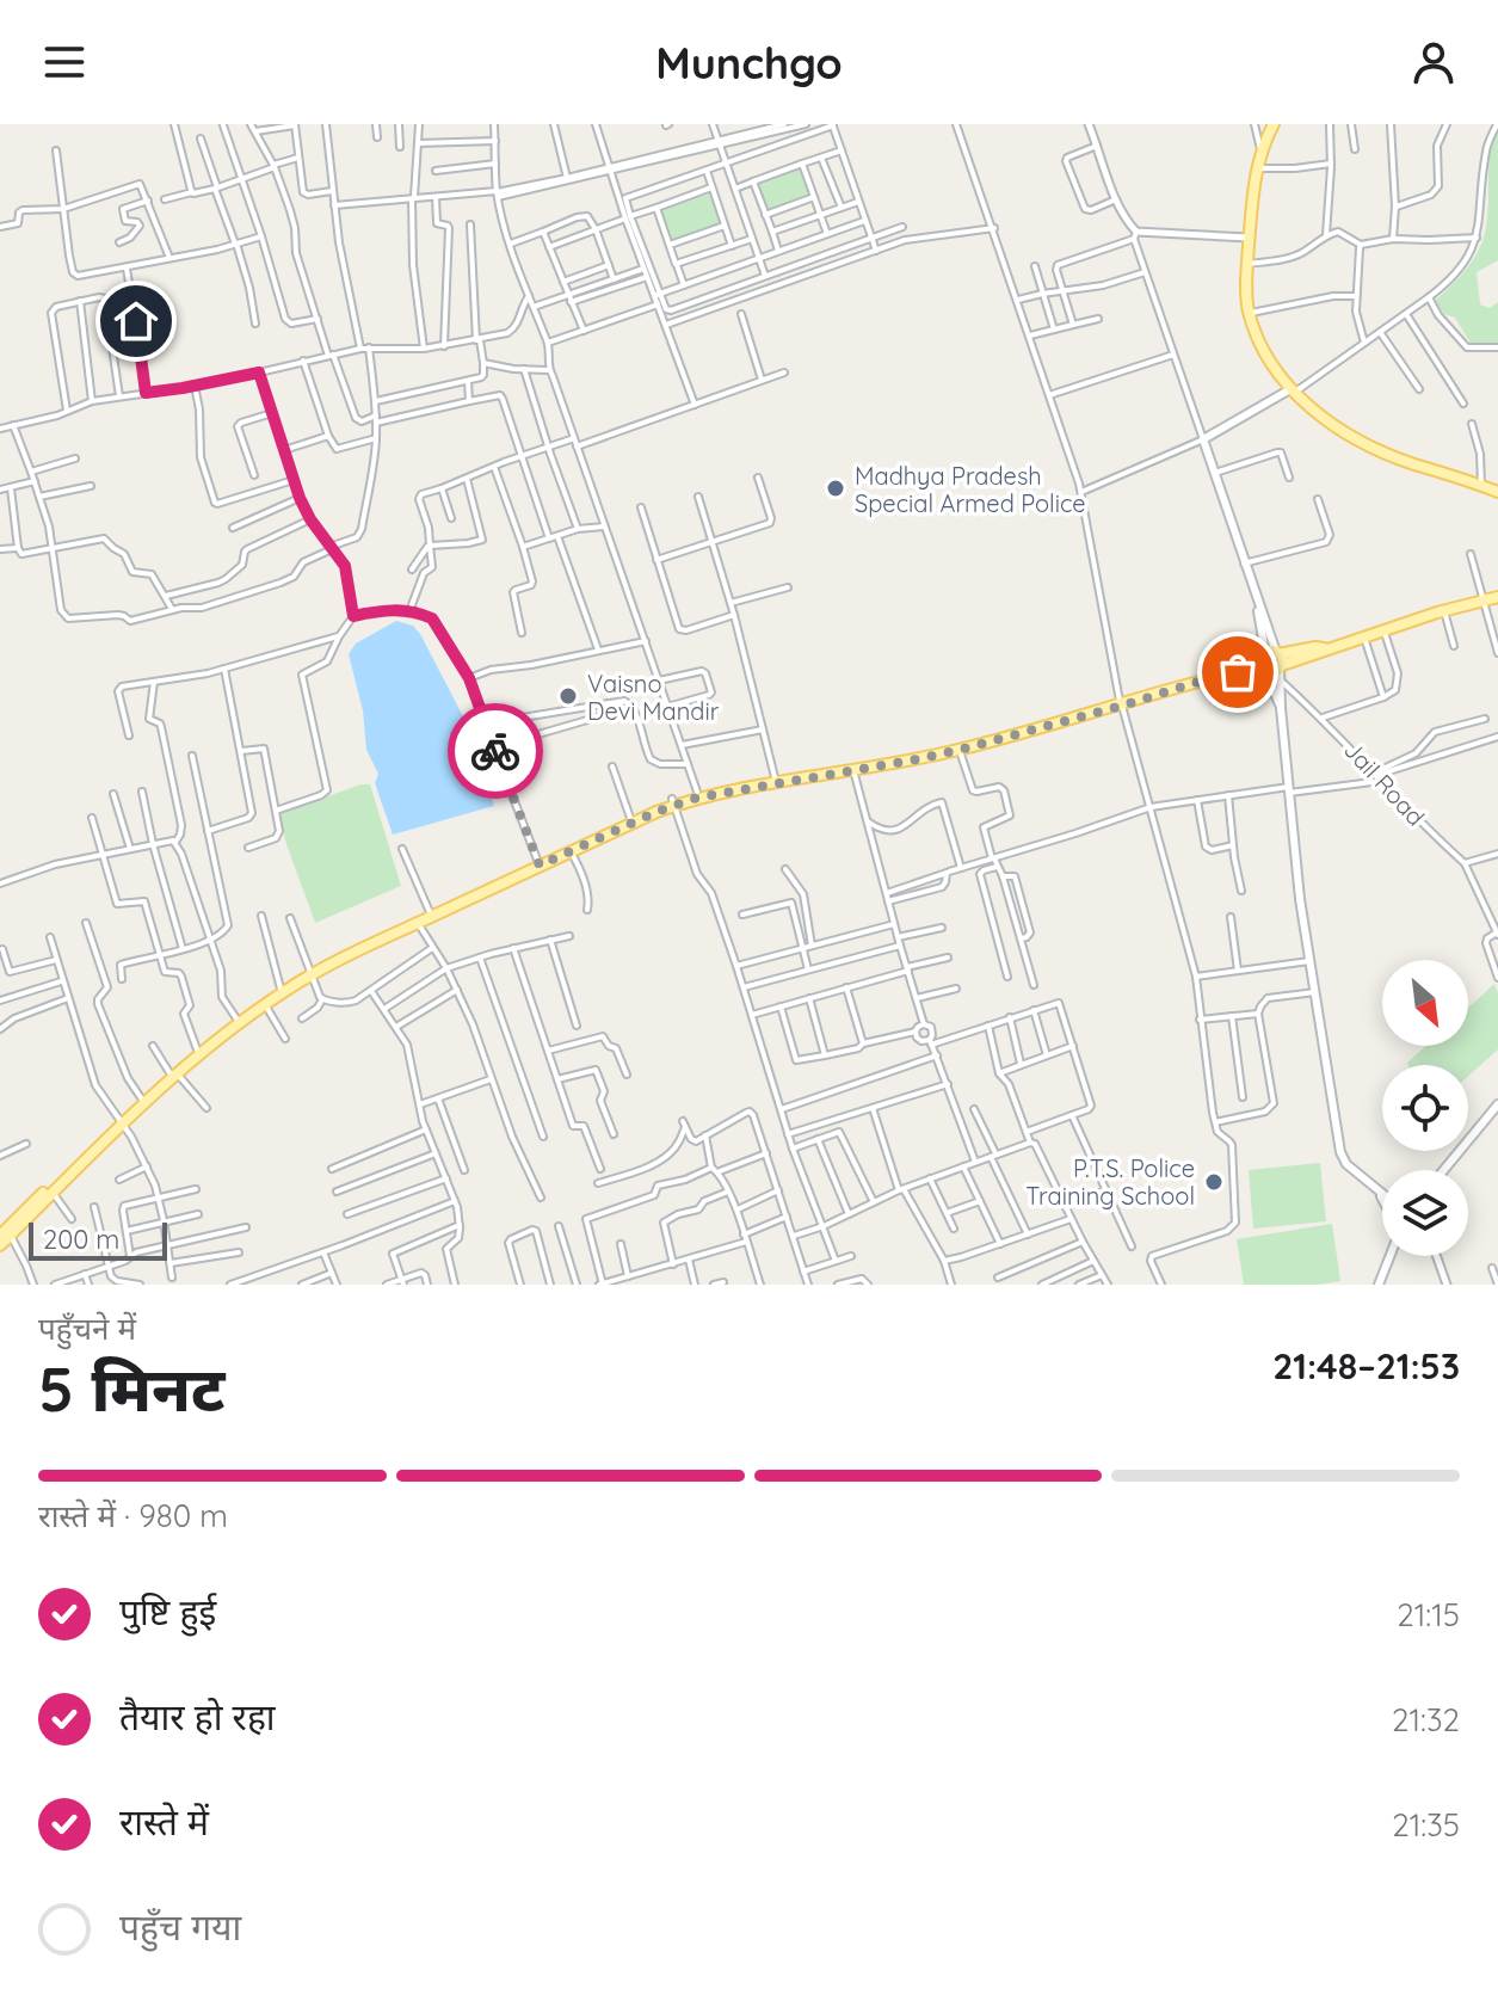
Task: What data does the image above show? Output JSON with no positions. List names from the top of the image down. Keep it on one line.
{"streets":{"street":["Jail Road"]},"places":["Madhya Pradesh Special Armed Police","Vaisno Devi Mandir","P.T.S. Police Training School"],"scale_bar":"200 m","north":"bottom right","page":{"header":"Munchgo","scale":"200 m","heading":["5 मिनट","पहुँचने में","21:48–21:53"],"bar":"रास्ते में · 980 m","list":[["पुष्टि हुई","21:15"],["तैयार हो रहा","21:32"],["रास्ते में","21:35"],"पहुँच गया"]}}
